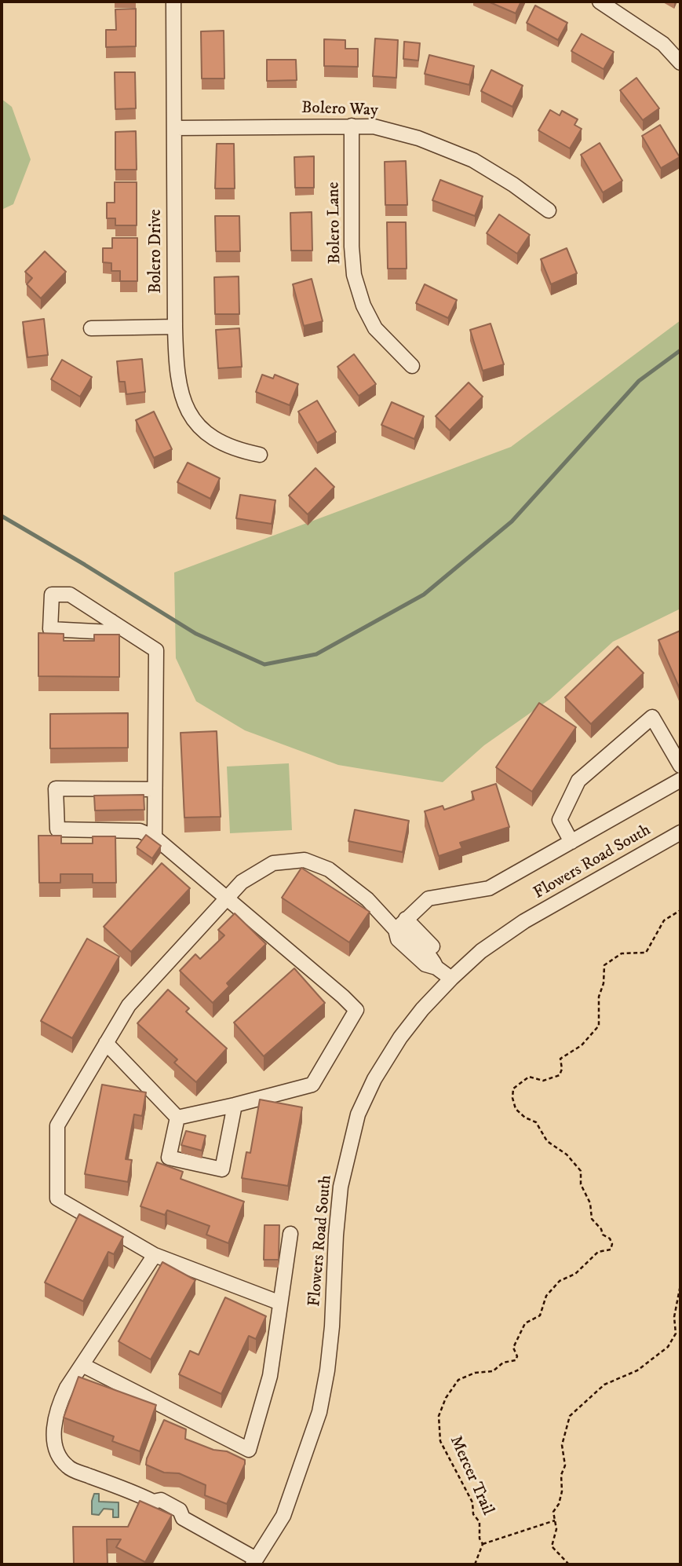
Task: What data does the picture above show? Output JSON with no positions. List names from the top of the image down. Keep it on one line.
{"streets":{"street":["Bolero Way","Bolero Lane","Bolero Drive","Flowers Road South"],"path":["Mercer Trail"]},"crossings":[["Bolero Way","Bolero Lane"],["Bolero Way","Bolero Drive"]]}
